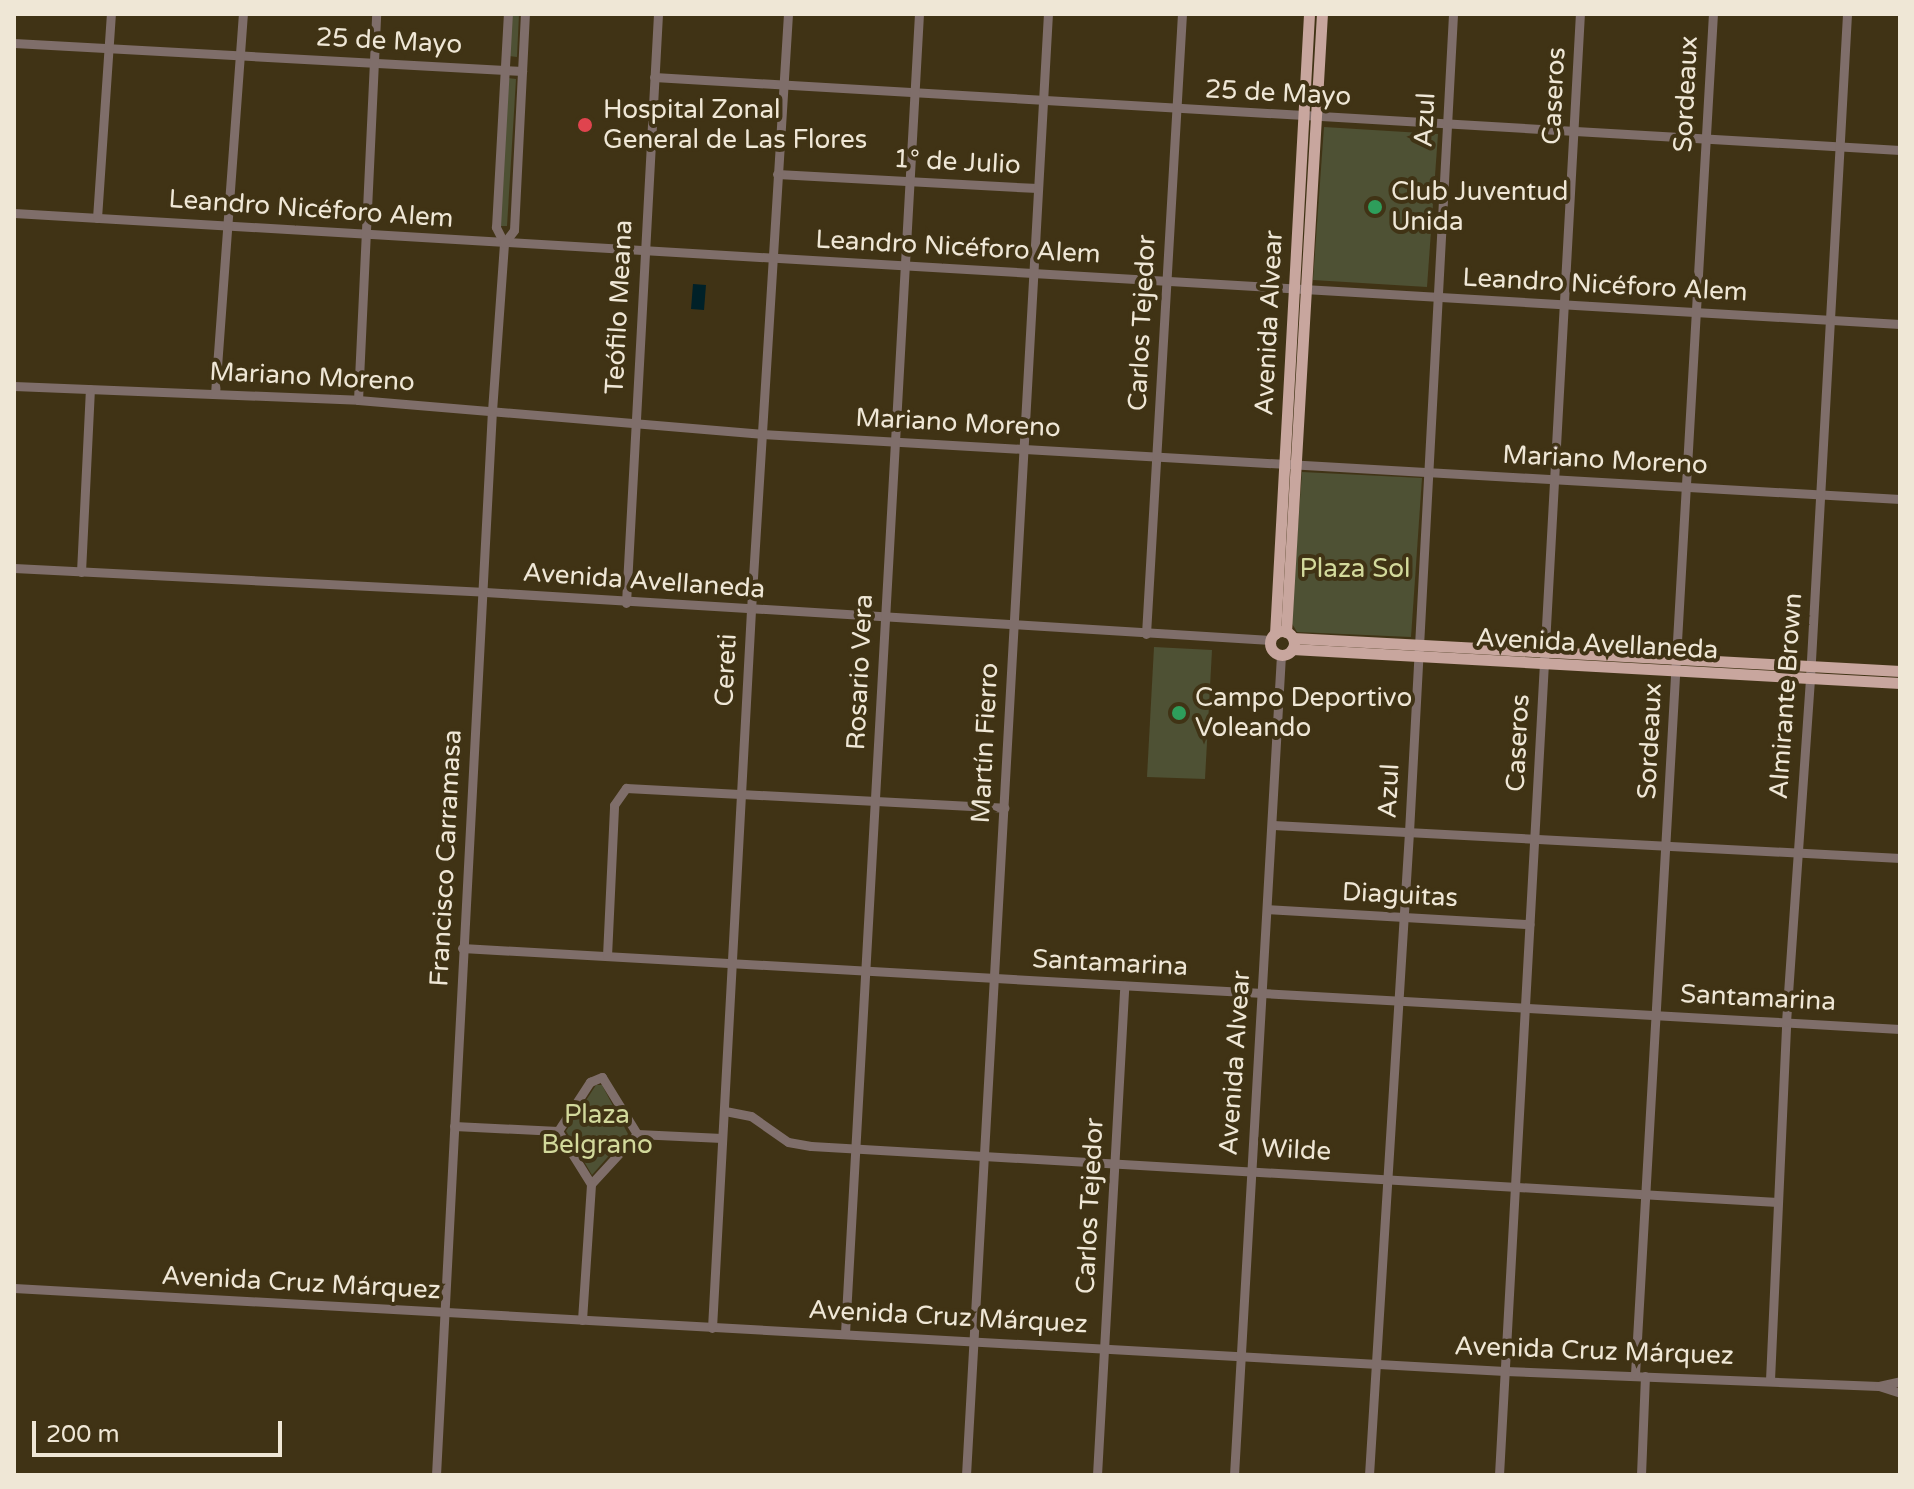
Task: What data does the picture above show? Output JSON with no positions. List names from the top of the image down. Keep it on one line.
{"streets":{"main road":["Avenida Alvear","Avenida Avellaneda"],"street":["25 de Mayo","Sordeaux","Caseros","Azul","1° de Julio","Leandro Nicéforo Alem","Teófilo Meana","Carlos Tejedor","Mariano Moreno","Cereti","Rosario Vera","Almirante Brown","Martín Fierro","Francisco Carramasa","Diaguitas","Santamarina","Wilde","Avenida Cruz Márquez"]},"crossings":[["25 de Mayo","Sordeaux"],["25 de Mayo","Caseros"],["25 de Mayo","Azul"],["25 de Mayo","Teófilo Meana"],["25 de Mayo","Carlos Tejedor"],["25 de Mayo","Avenida Alvear"],["25 de Mayo","Cereti"],["25 de Mayo","Rosario Vera"],["25 de Mayo","Almirante Brown"],["25 de Mayo","Martín Fierro"],["25 de Mayo","Francisco Carramasa"],["Sordeaux","Leandro Nicéforo Alem"],["Sordeaux","Mariano Moreno"],["Sordeaux","Avenida Avellaneda"],["Sordeaux","Santamarina"],["Sordeaux","Wilde"],["Sordeaux","Avenida Cruz Márquez"],["Caseros","Leandro Nicéforo Alem"],["Caseros","Mariano Moreno"],["Caseros","Avenida Avellaneda"],["Caseros","Diaguitas"],["Caseros","Santamarina"],["Caseros","Wilde"],["Caseros","Avenida Cruz Márquez"],["Azul","Leandro Nicéforo Alem"],["Azul","Mariano Moreno"],["Azul","Avenida Avellaneda"],["Azul","Diaguitas"],["Azul","Santamarina"],["Azul","Wilde"],["Azul","Avenida Cruz Márquez"],["1° de Julio","Cereti"],["1° de Julio","Rosario Vera"],["1° de Julio","Martín Fierro"],["Leandro Nicéforo Alem","Teófilo Meana"],["Leandro Nicéforo Alem","Carlos Tejedor"],["Leandro Nicéforo Alem","Avenida Alvear"],["Leandro Nicéforo Alem","Cereti"],["Leandro Nicéforo Alem","Rosario Vera"],["Leandro Nicéforo Alem","Almirante Brown"],["Leandro Nicéforo Alem","Martín Fierro"],["Leandro Nicéforo Alem","Francisco Carramasa"],["Teófilo Meana","Mariano Moreno"],["Teófilo Meana","Avenida Avellaneda"],["Carlos Tejedor","Mariano Moreno"],["Carlos Tejedor","Avenida Avellaneda"],["Carlos Tejedor","Santamarina"],["Carlos Tejedor","Wilde"],["Carlos Tejedor","Avenida Cruz Márquez"],["Avenida Alvear","Mariano Moreno"],["Avenida Alvear","Avenida Avellaneda"],["Avenida Alvear","Diaguitas"],["Avenida Alvear","Santamarina"],["Avenida Alvear","Wilde"],["Avenida Alvear","Avenida Cruz Márquez"],["Mariano Moreno","Cereti"],["Mariano Moreno","Rosario Vera"],["Mariano Moreno","Almirante Brown"],["Mariano Moreno","Martín Fierro"],["Mariano Moreno","Francisco Carramasa"],["Avenida Avellaneda","Cereti"],["Avenida Avellaneda","Rosario Vera"],["Avenida Avellaneda","Almirante Brown"],["Avenida Avellaneda","Martín Fierro"],["Avenida Avellaneda","Francisco Carramasa"],["Cereti","Santamarina"],["Cereti","Wilde"],["Cereti","Avenida Cruz Márquez"],["Rosario Vera","Santamarina"],["Rosario Vera","Wilde"],["Rosario Vera","Avenida Cruz Márquez"],["Almirante Brown","Santamarina"],["Almirante Brown","Wilde"],["Almirante Brown","Avenida Cruz Márquez"],["Martín Fierro","Santamarina"],["Martín Fierro","Wilde"],["Martín Fierro","Avenida Cruz Márquez"],["Francisco Carramasa","Santamarina"],["Francisco Carramasa","Avenida Cruz Márquez"]],"parks":["Plaza Sol","Plaza Belgrano"],"places":["Hospital Zonal General de Las Flores","Club Juventud Unida","Campo Deportivo Voleando"],"scale_bar":"200 m"}
